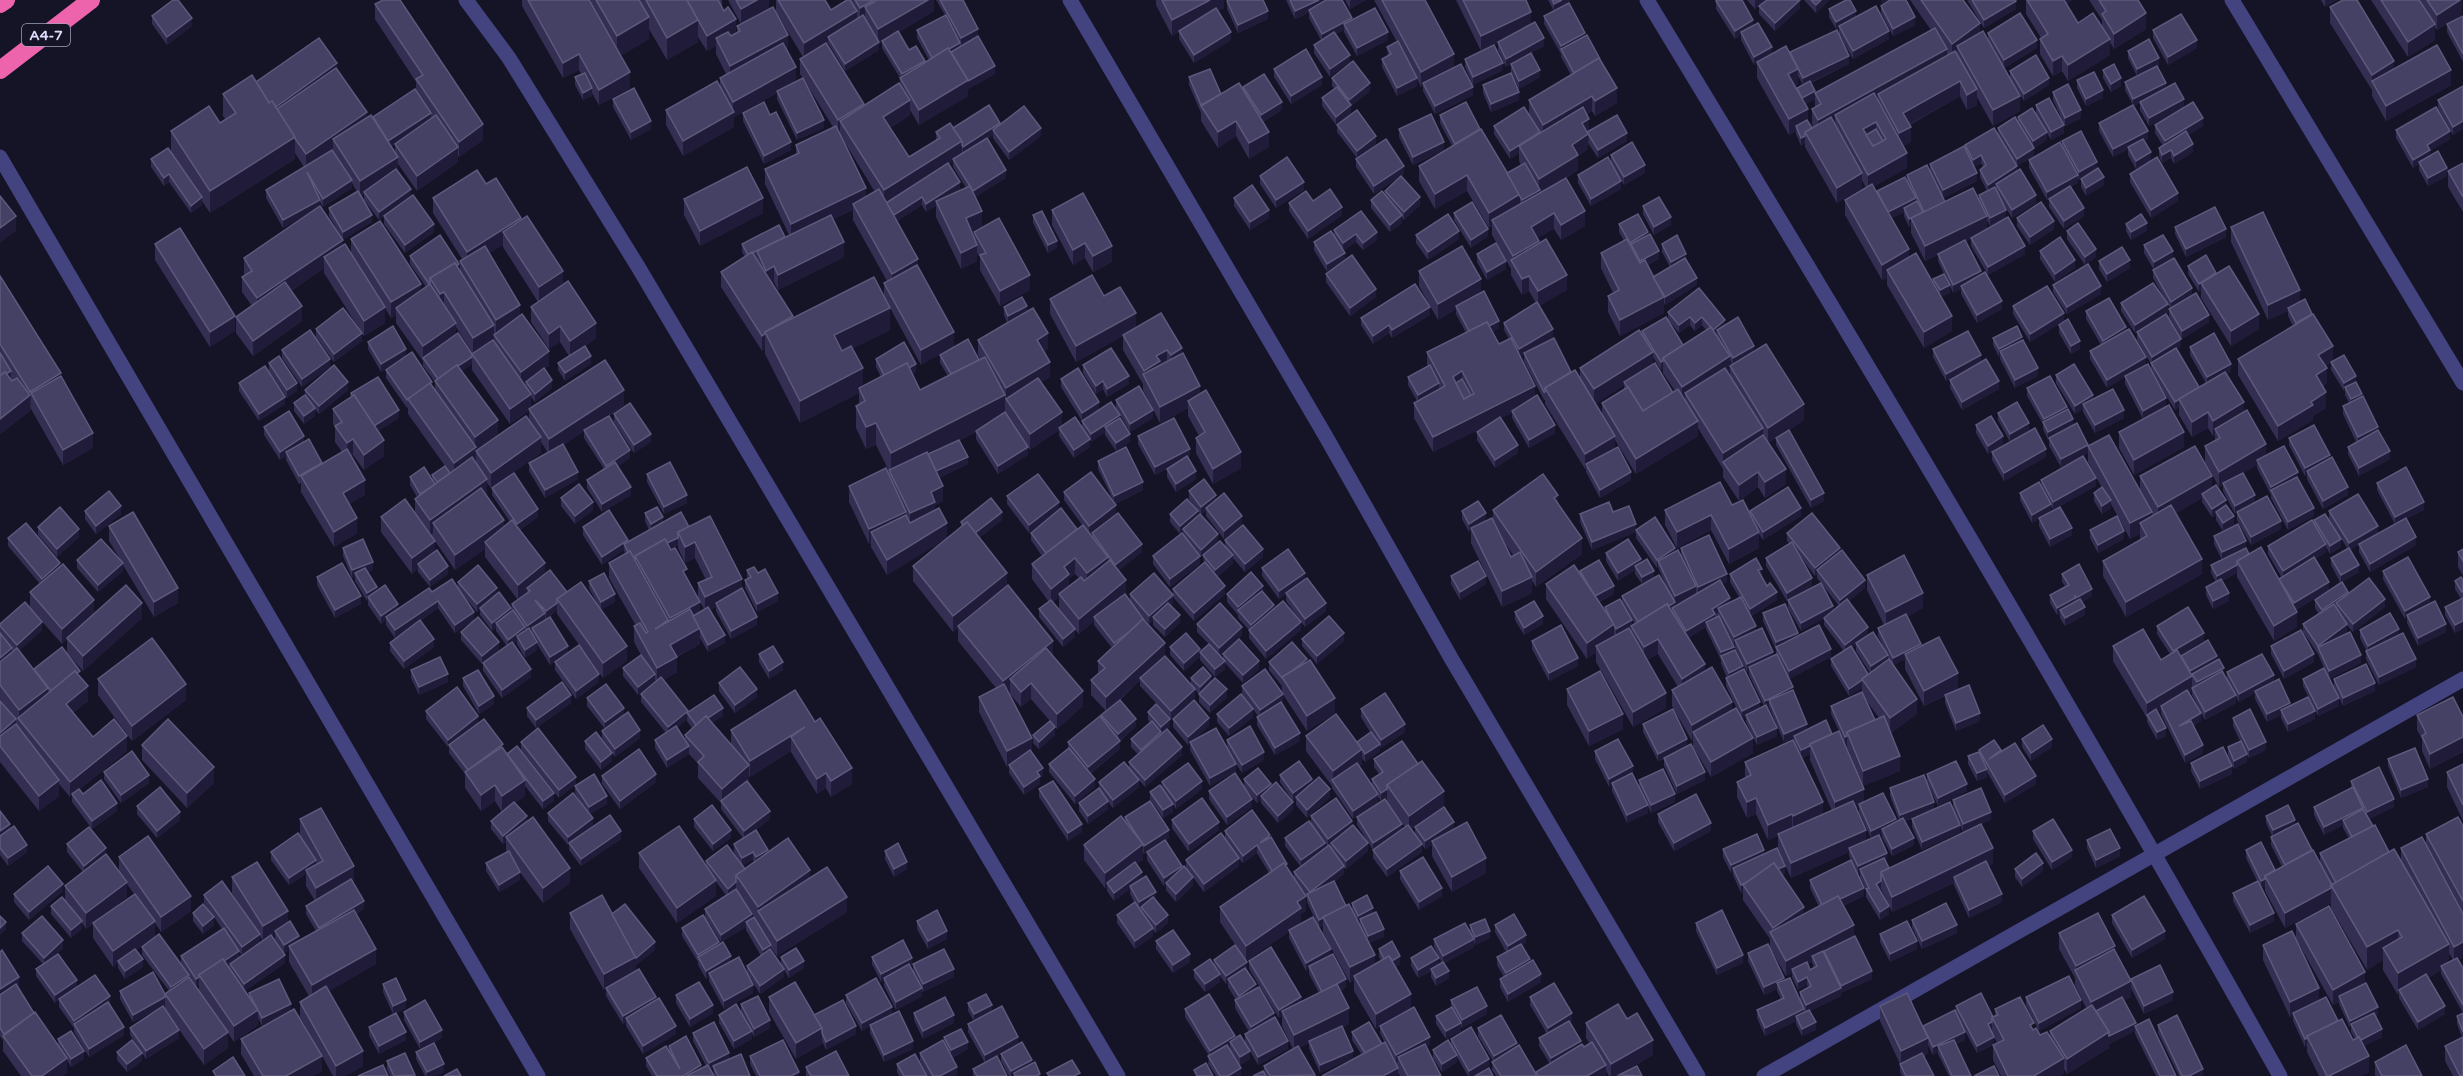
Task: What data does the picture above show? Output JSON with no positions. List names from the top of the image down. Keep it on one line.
{"streets":{"highway":["A4-7"]}}
